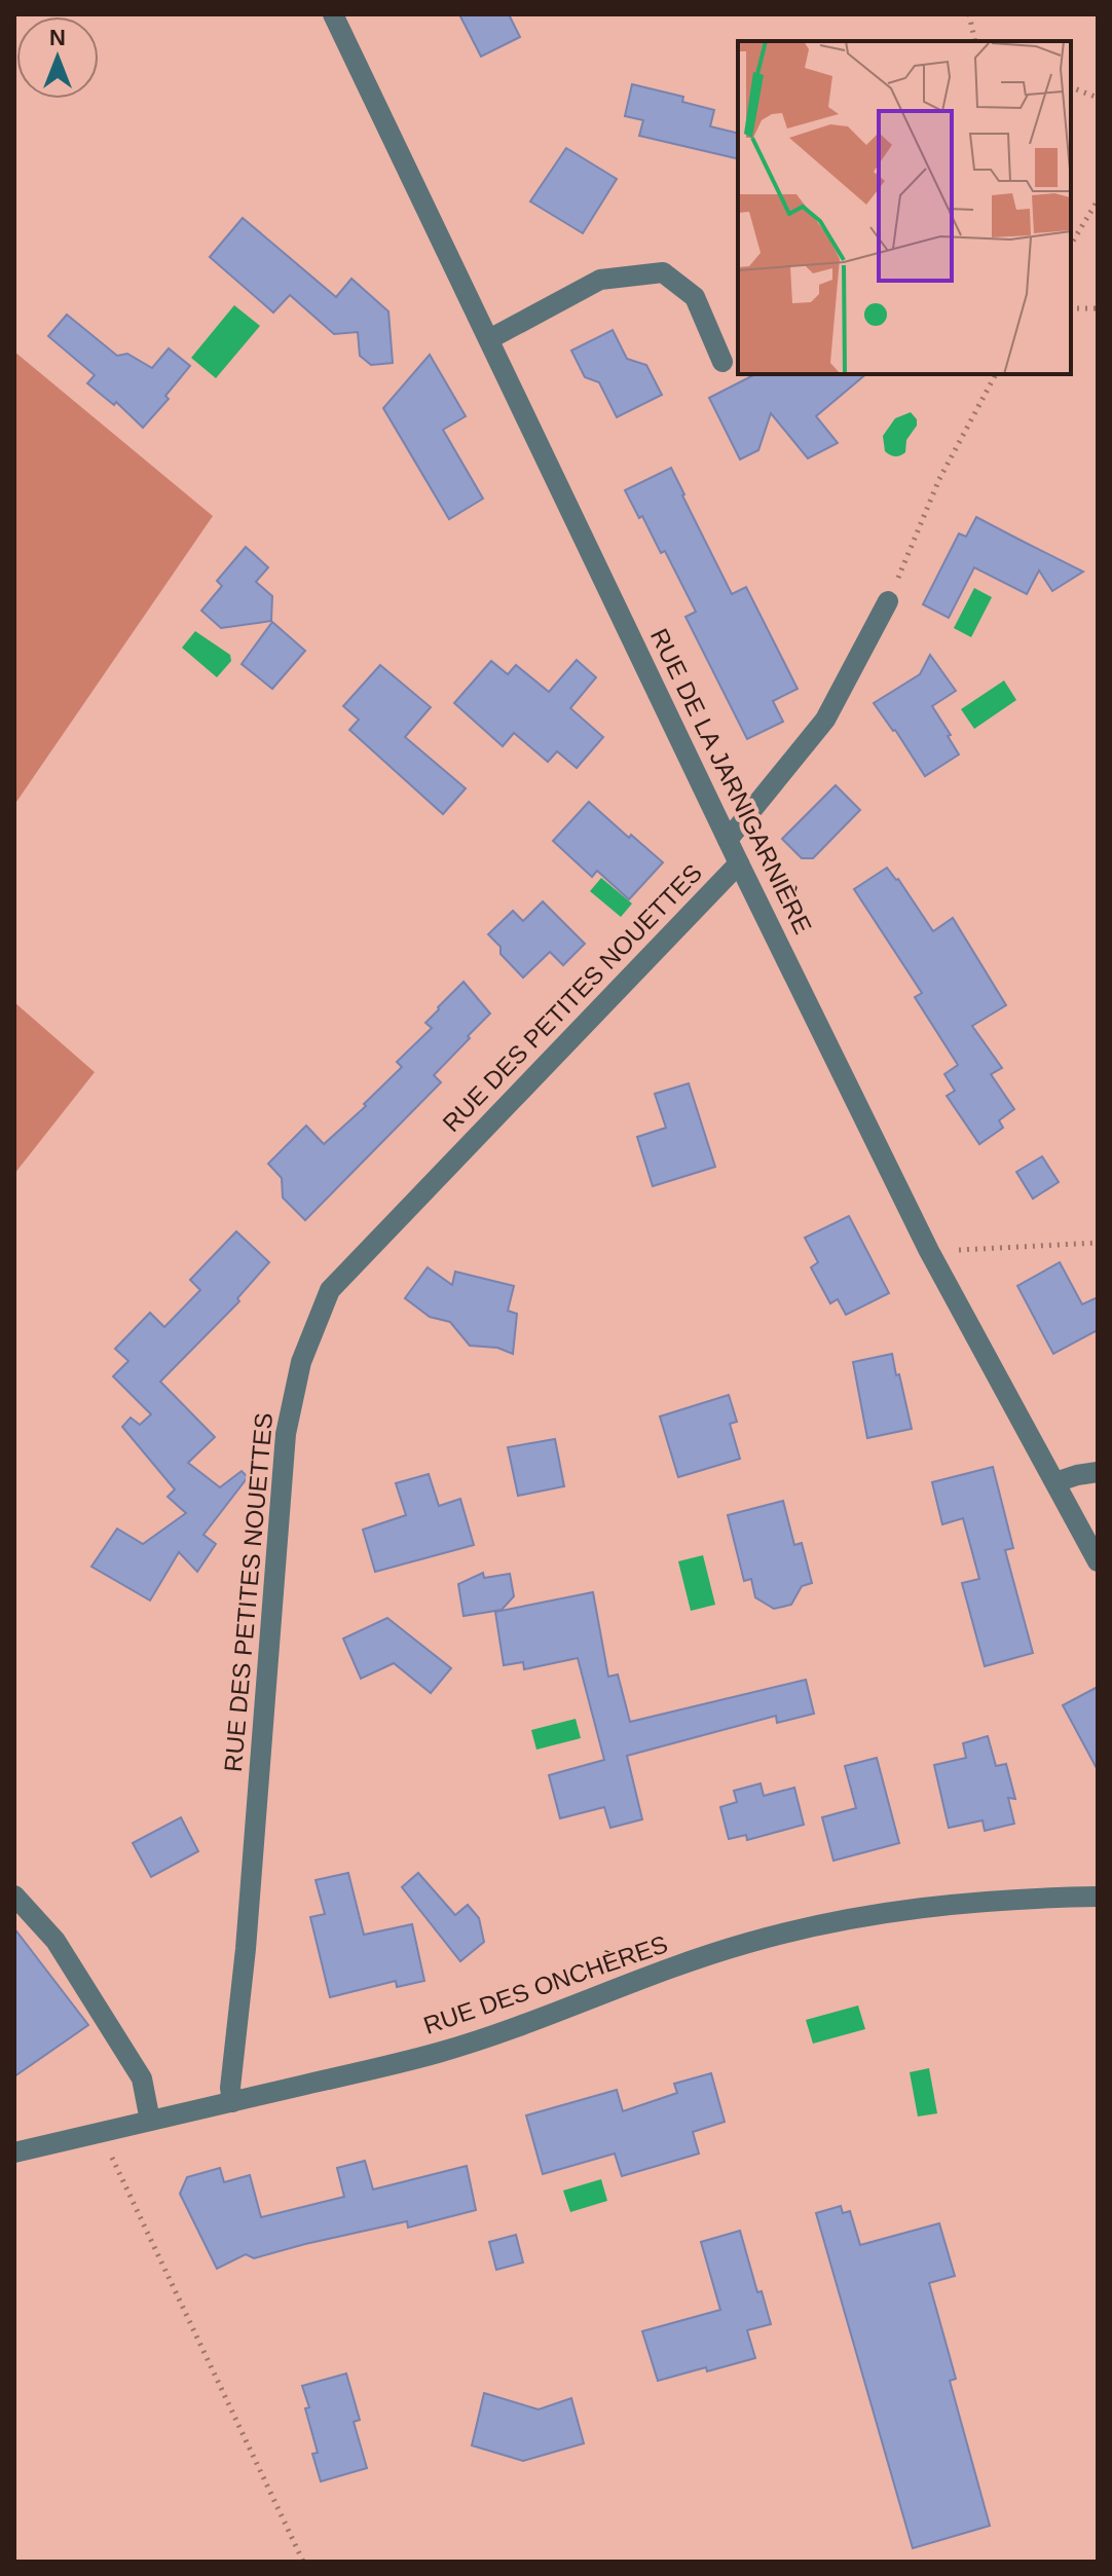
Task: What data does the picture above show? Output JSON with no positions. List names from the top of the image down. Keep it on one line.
{"streets":{"street":["RUE DE LA JARNIGARNIÈRE","RUE DES PETITES NOUETTES","RUE DES ONCHÈRES"]},"crossings":[["RUE DE LA JARNIGARNIÈRE","RUE DES PETITES NOUETTES"],["RUE DES PETITES NOUETTES","RUE DES ONCHÈRES"]],"north":"top"}
